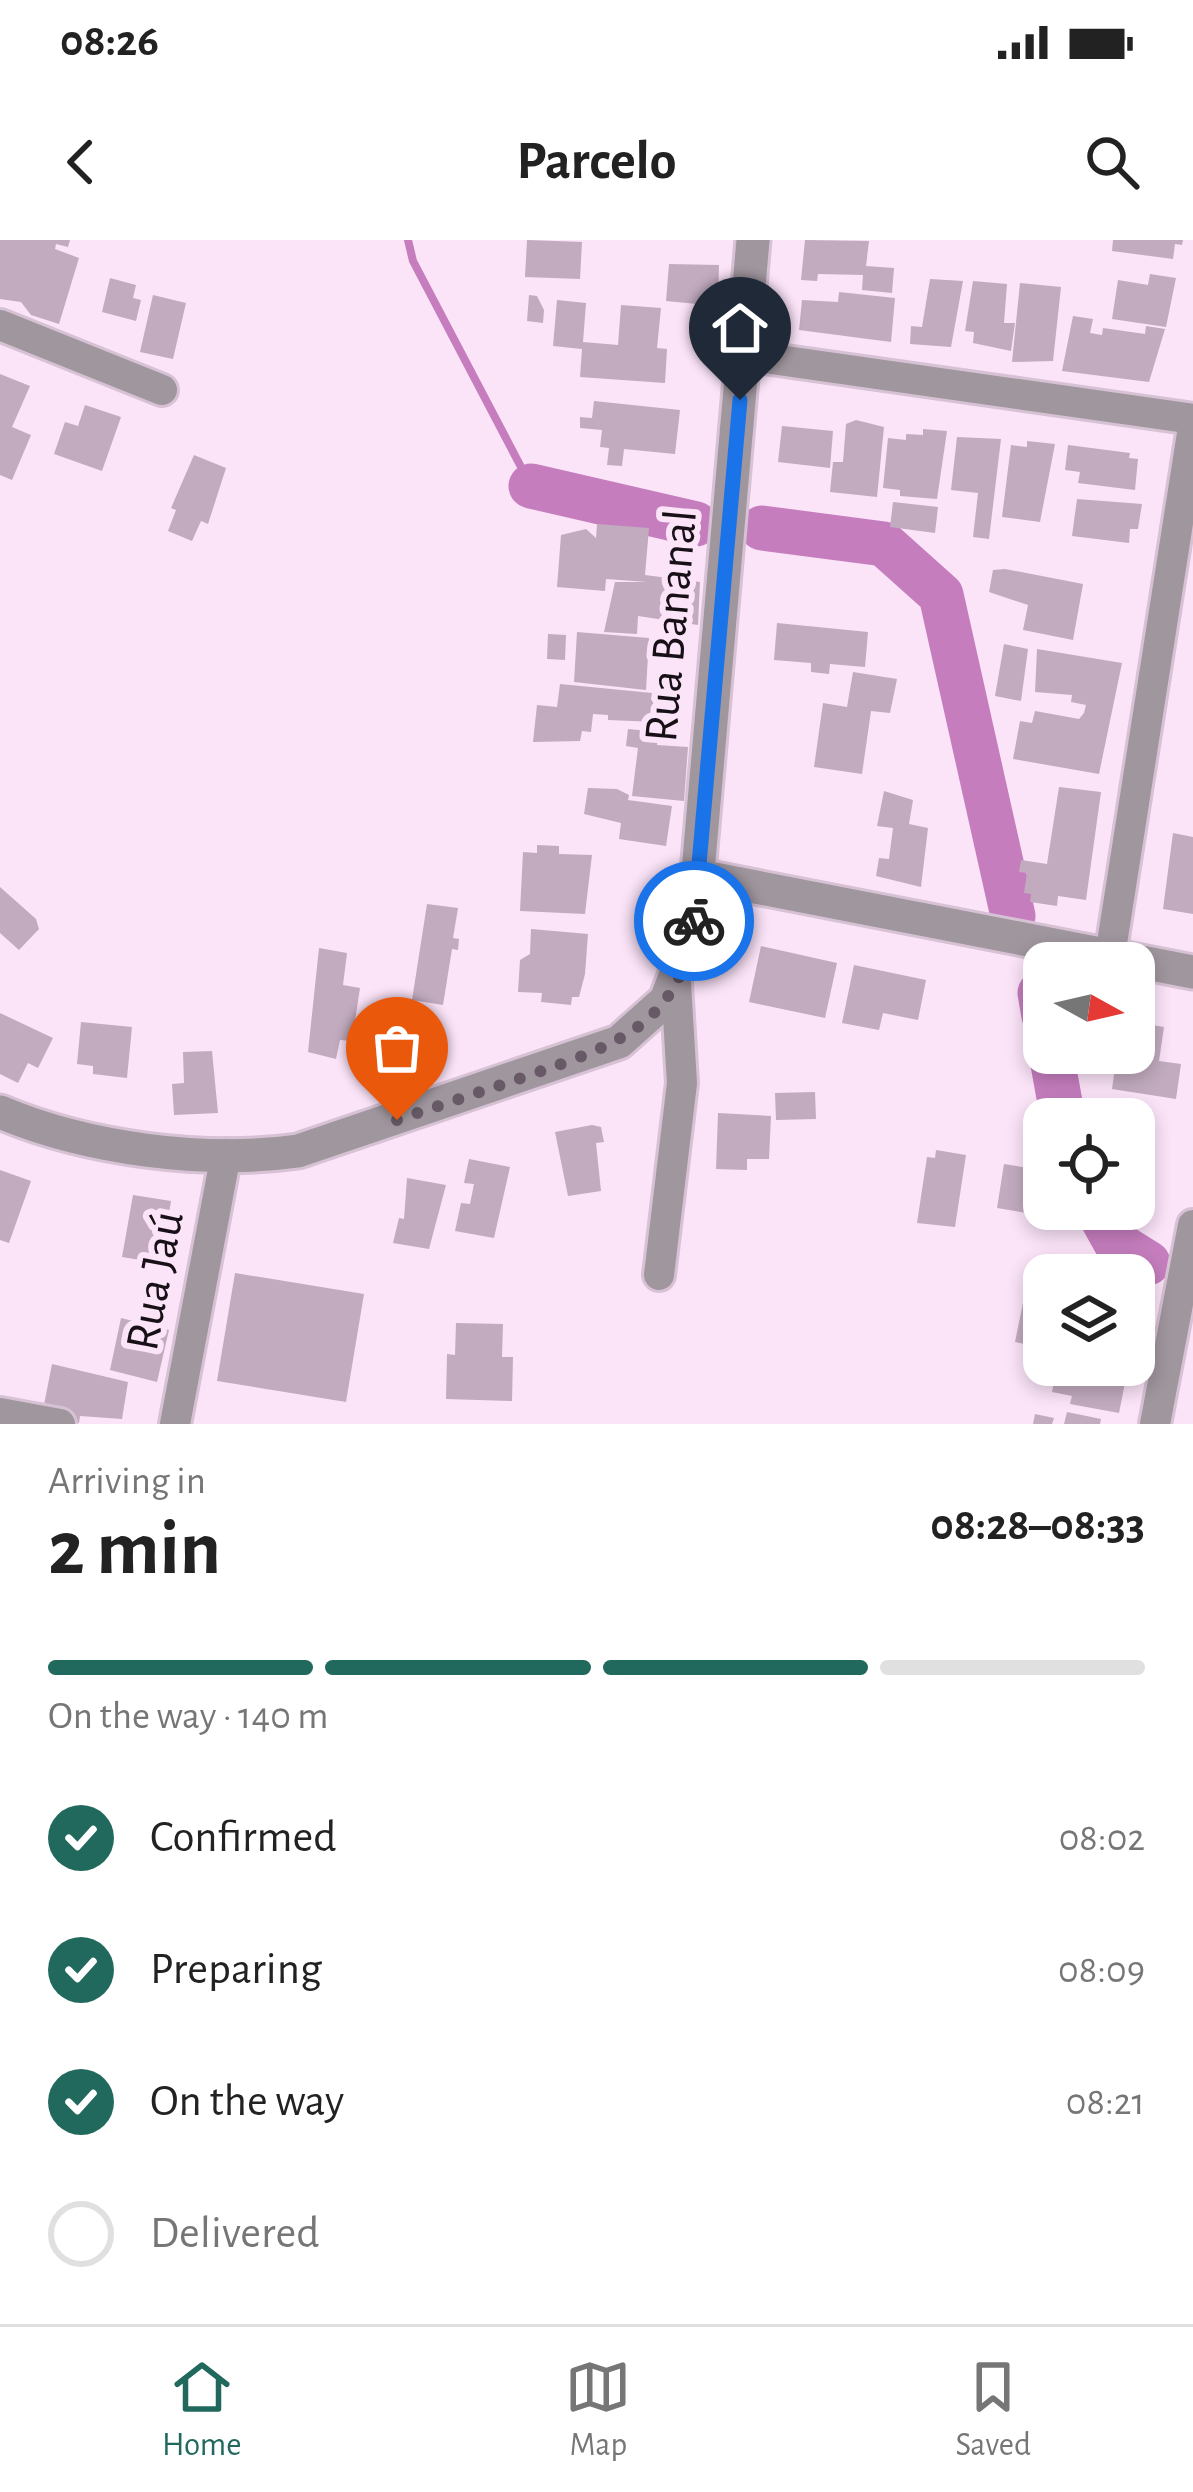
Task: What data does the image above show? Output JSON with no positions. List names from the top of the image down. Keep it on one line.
{"streets":{"street":["Rua Bananal","Rua Jaú"]},"north":"right","page":{"status":"08:26","header":"Parcelo","heading":["2 min","Arriving in","08:28–08:33"],"bar":"On the way · 140 m","list":[["Confirmed","08:02"],["Preparing","08:09"],["On the way","08:21"],"Delivered"],"tabs":["Home","Map","Saved"]}}
